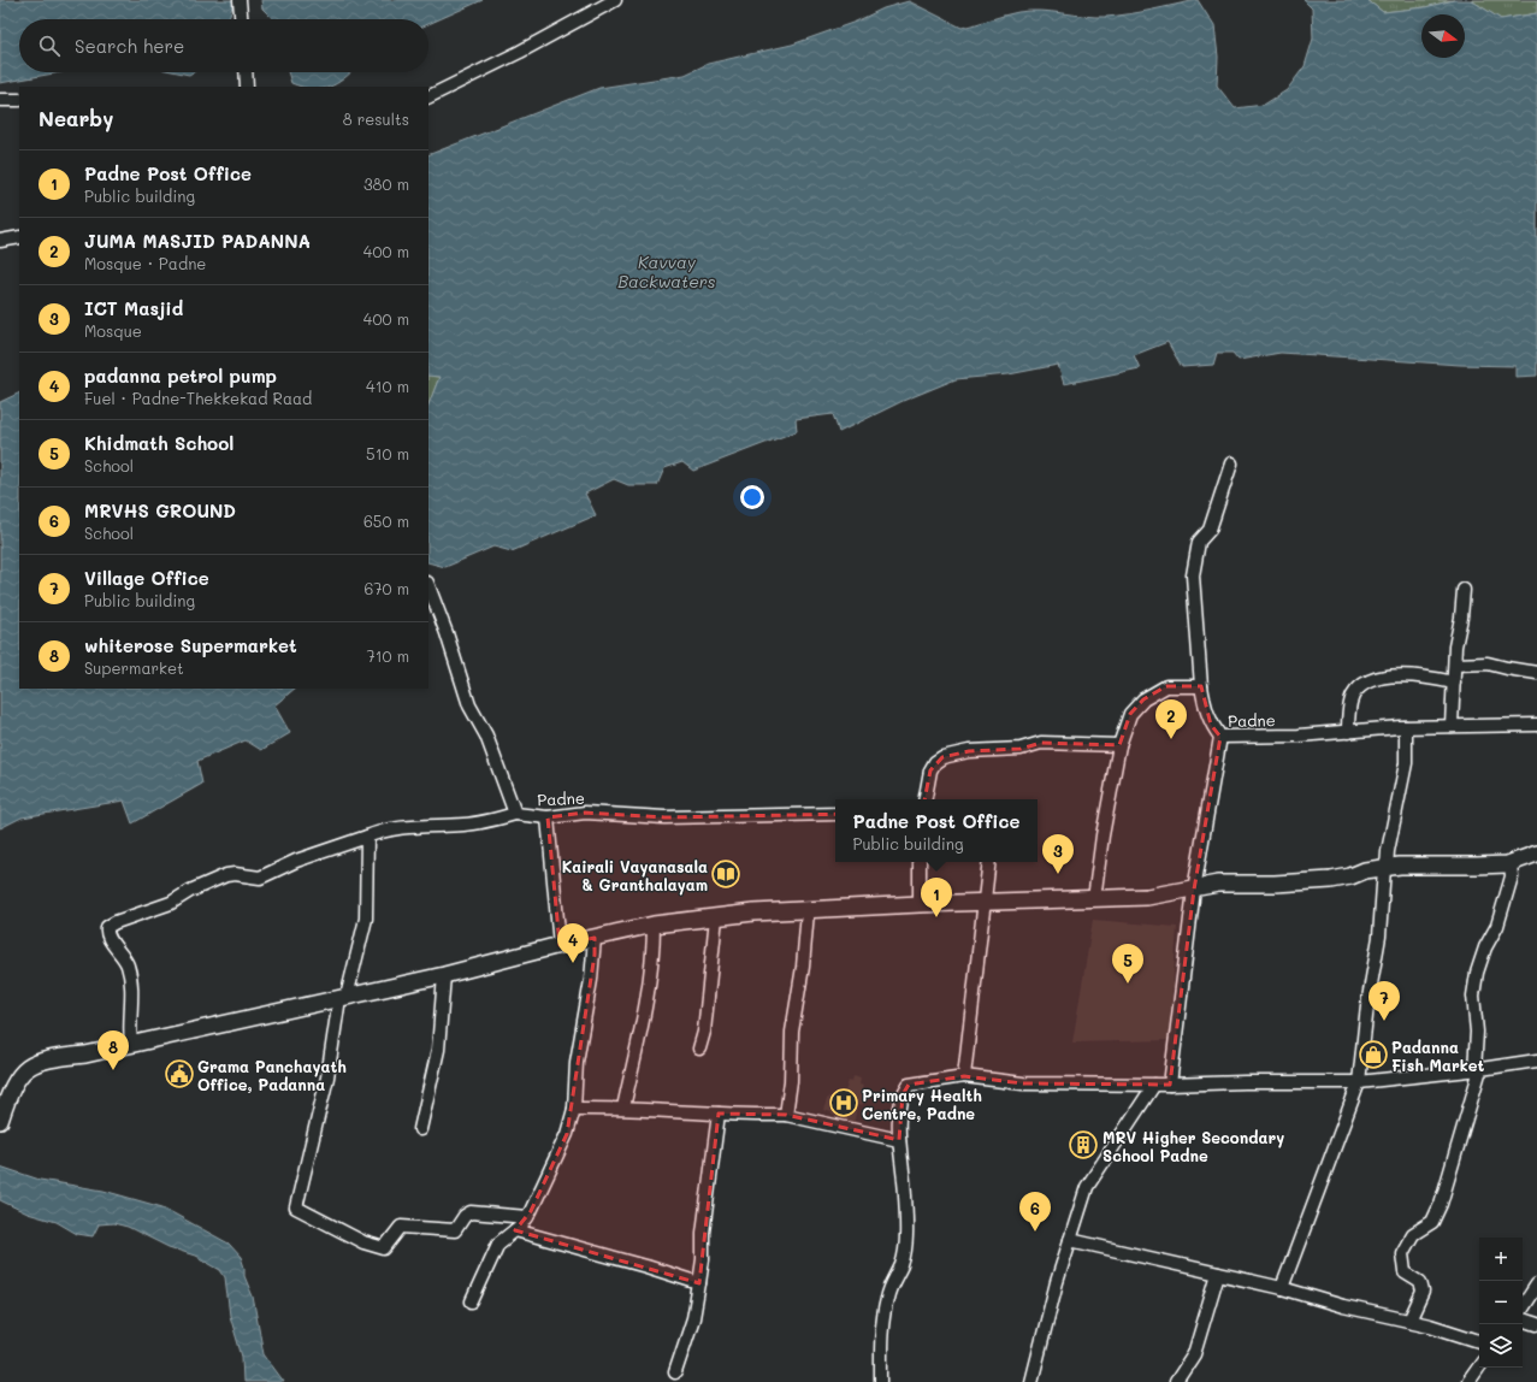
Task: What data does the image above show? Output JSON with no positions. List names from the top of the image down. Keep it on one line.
{"streets":{"street":["Padne"]},"water":["Kavvay Backwaters"],"places":{"library":["Kairali Vayanasala & Granthalayam"],"shop":["Padanna Fish Market"],"public building":["Grama Panchayath Office, Padanna"],"hospital":["Primary Health Centre, Padne"],"building":["MRV Higher Secondary School Padne"]},"north":"right","page":{"search":"Search here","heading":["Nearby","8 results"],"list":[{"mark":"1","name":"Padne Post Office","note":"Public building","value":"380 m"},{"mark":"2","name":"JUMA MASJID PADANNA","note":"Mosque · Padne","value":"400 m"},{"mark":"3","name":"ICT Masjid","note":"Mosque","value":"400 m"},{"mark":"4","name":"padanna petrol pump","note":"Fuel · Padne-Thekkekad Raad","value":"410 m"},{"mark":"5","name":"Khidmath School","note":"School","value":"510 m"},{"mark":"6","name":"MRVHS GROUND","note":"School","value":"650 m"},{"mark":"7","name":"Village Office","note":"Public building","value":"670 m"},{"mark":"8","name":"whiterose Supermarket","note":"Supermarket","value":"710 m"}],"pins":["2","3","1","4","5","7","8","6"],"popup":["Padne Post Office","Public building"],"map_buttons":["+","−"]}}
